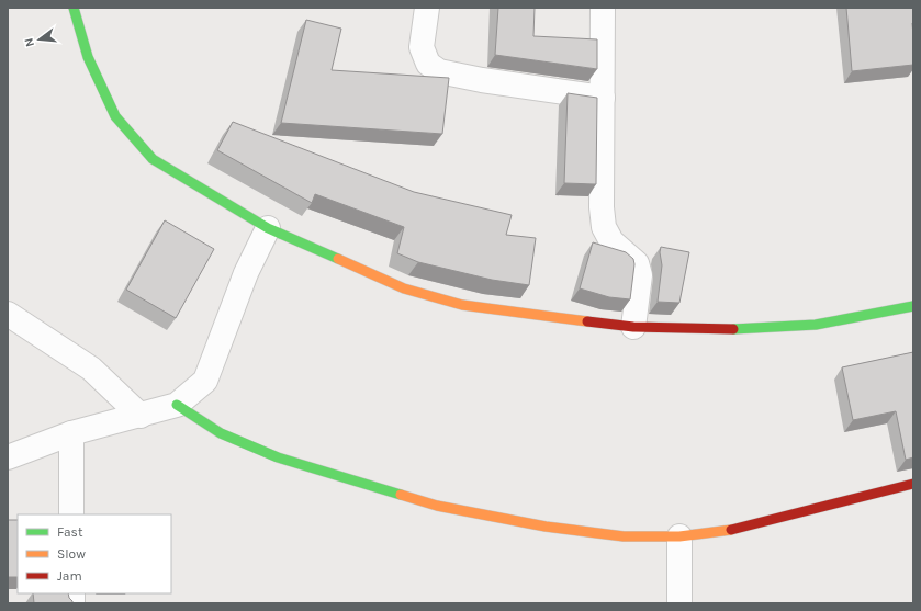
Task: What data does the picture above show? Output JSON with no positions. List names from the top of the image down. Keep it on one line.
{"legend":["Fast","Slow","Jam"],"north":"left"}
